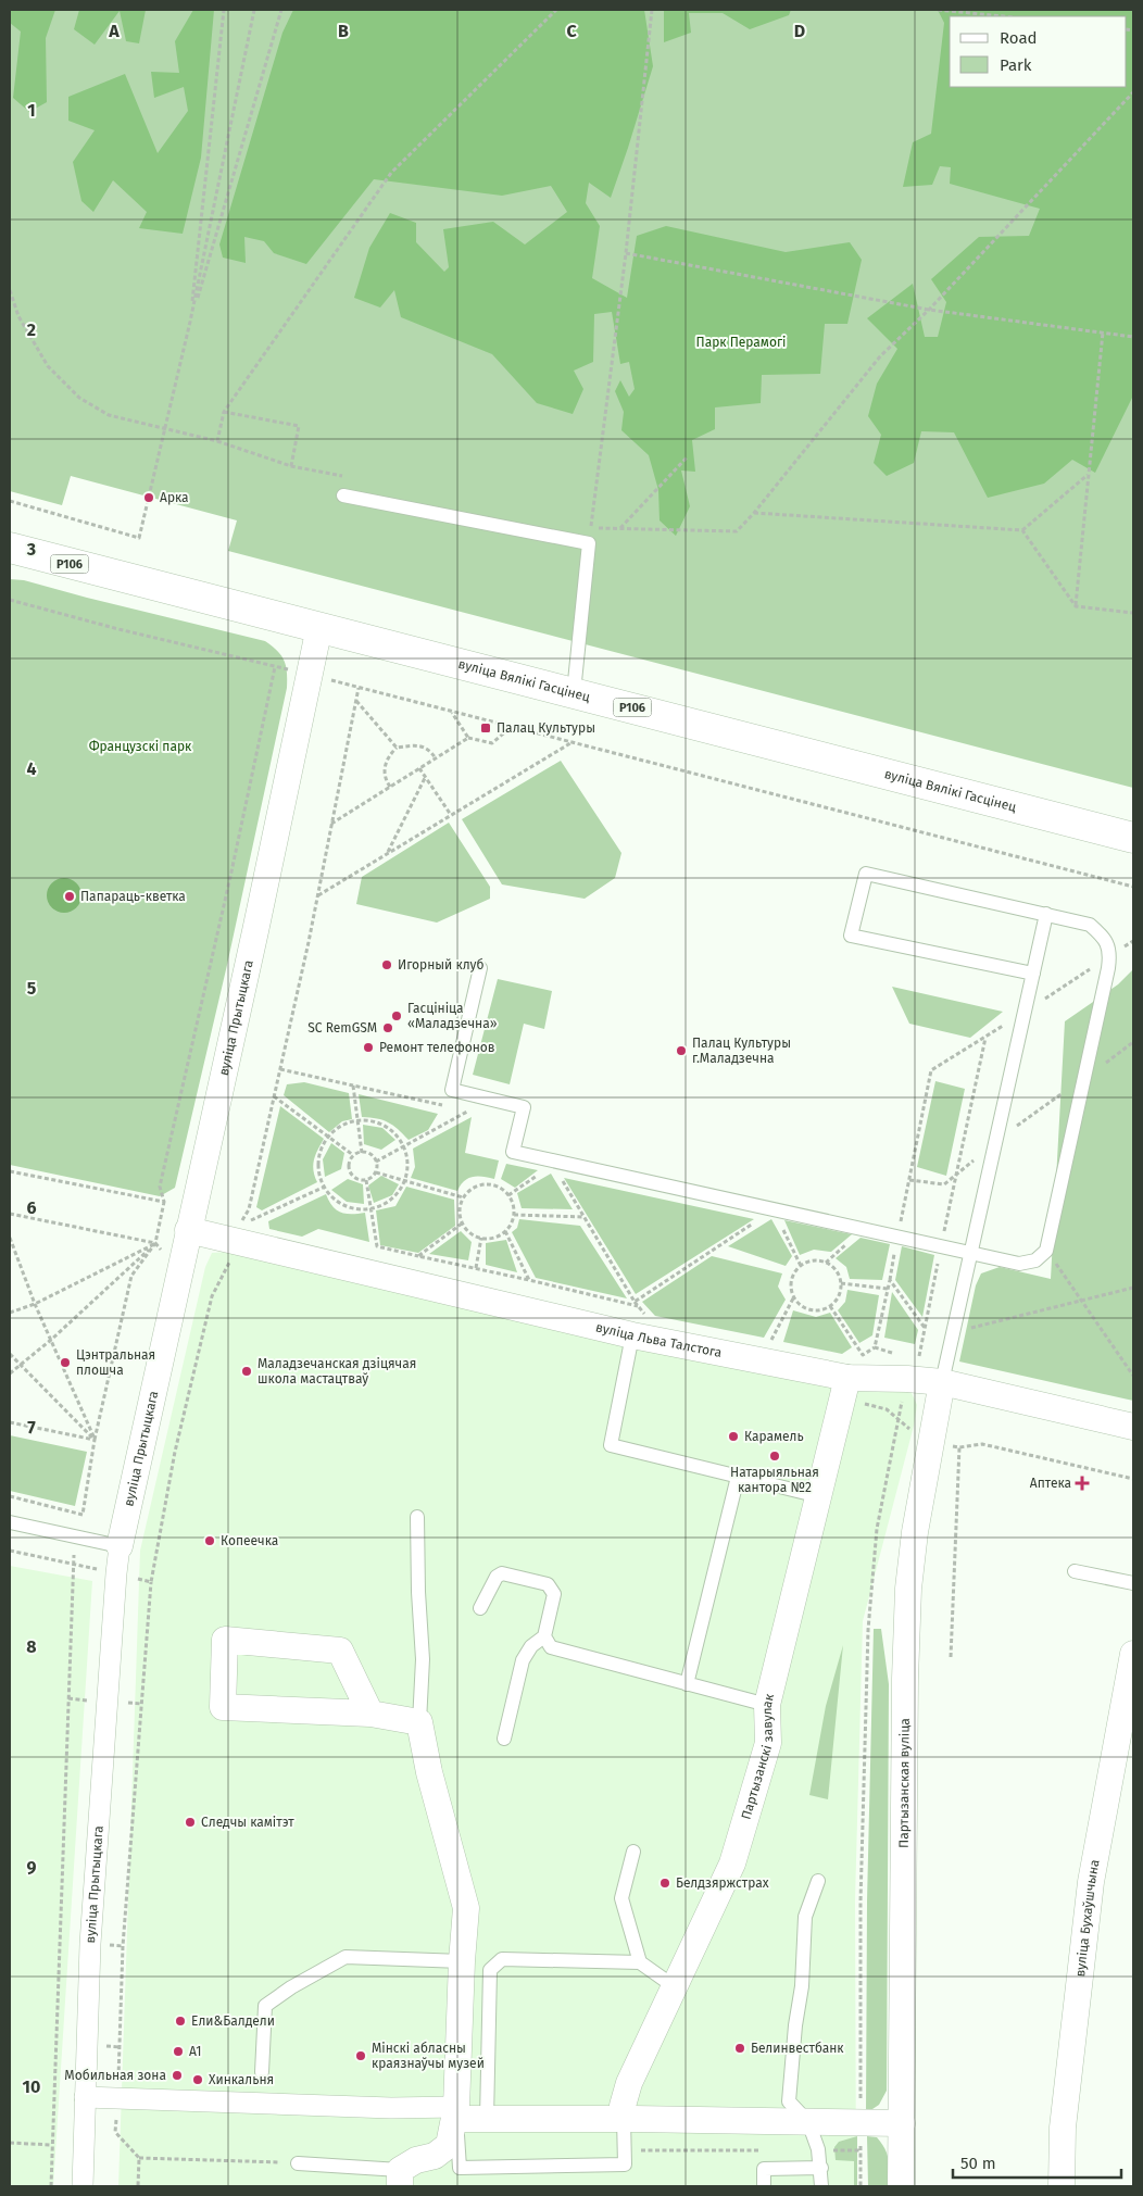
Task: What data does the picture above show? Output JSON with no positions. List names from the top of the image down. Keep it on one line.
{"streets":{"main road":["Р106","вуліца Вялікі Гасцінец"],"street":["вуліца Прытыцкага","вуліца Льва Талстога","Партызанскі завулак","Партызанская вуліца","вуліца Бухаўшчына"]},"crossings":[["вуліца Вялікі Гасцінец","вуліца Прытыцкага"],["вуліца Прытыцкага","вуліца Льва Талстога"],["вуліца Льва Талстога","Партызанскі завулак"],["вуліца Льва Талстога","Партызанская вуліца"]],"parks":["Парк Перамогі","Французскі парк"],"places":{"other":["Арка","Папараць-кветка","Игорный клуб","Гасцініца «Маладзечна»","SC RemGSM","Ремонт телефонов","Палац Культуры г.Маладзечна","Цэнтральная плошча","Маладзечанская дзіцячая школа мастацтваў","Карамель","Натарыяльная кантора №2","Копеечка","Следчы камітэт","Белдзяржстрах","Ели&Балдели","Белинвестбанк","A1","Мінскі абласны краязнаўчы музей","Мобильная зона","Хинкальня"],"transit":["Палац Культуры"],"health":["Аптека"]},"legend":["Road","Park"],"scale_bar":"50 m","grid":{"columns":["A","B","C","D"],"rows":["1","2","3","4","5","6","7","8","9","10"]}}
